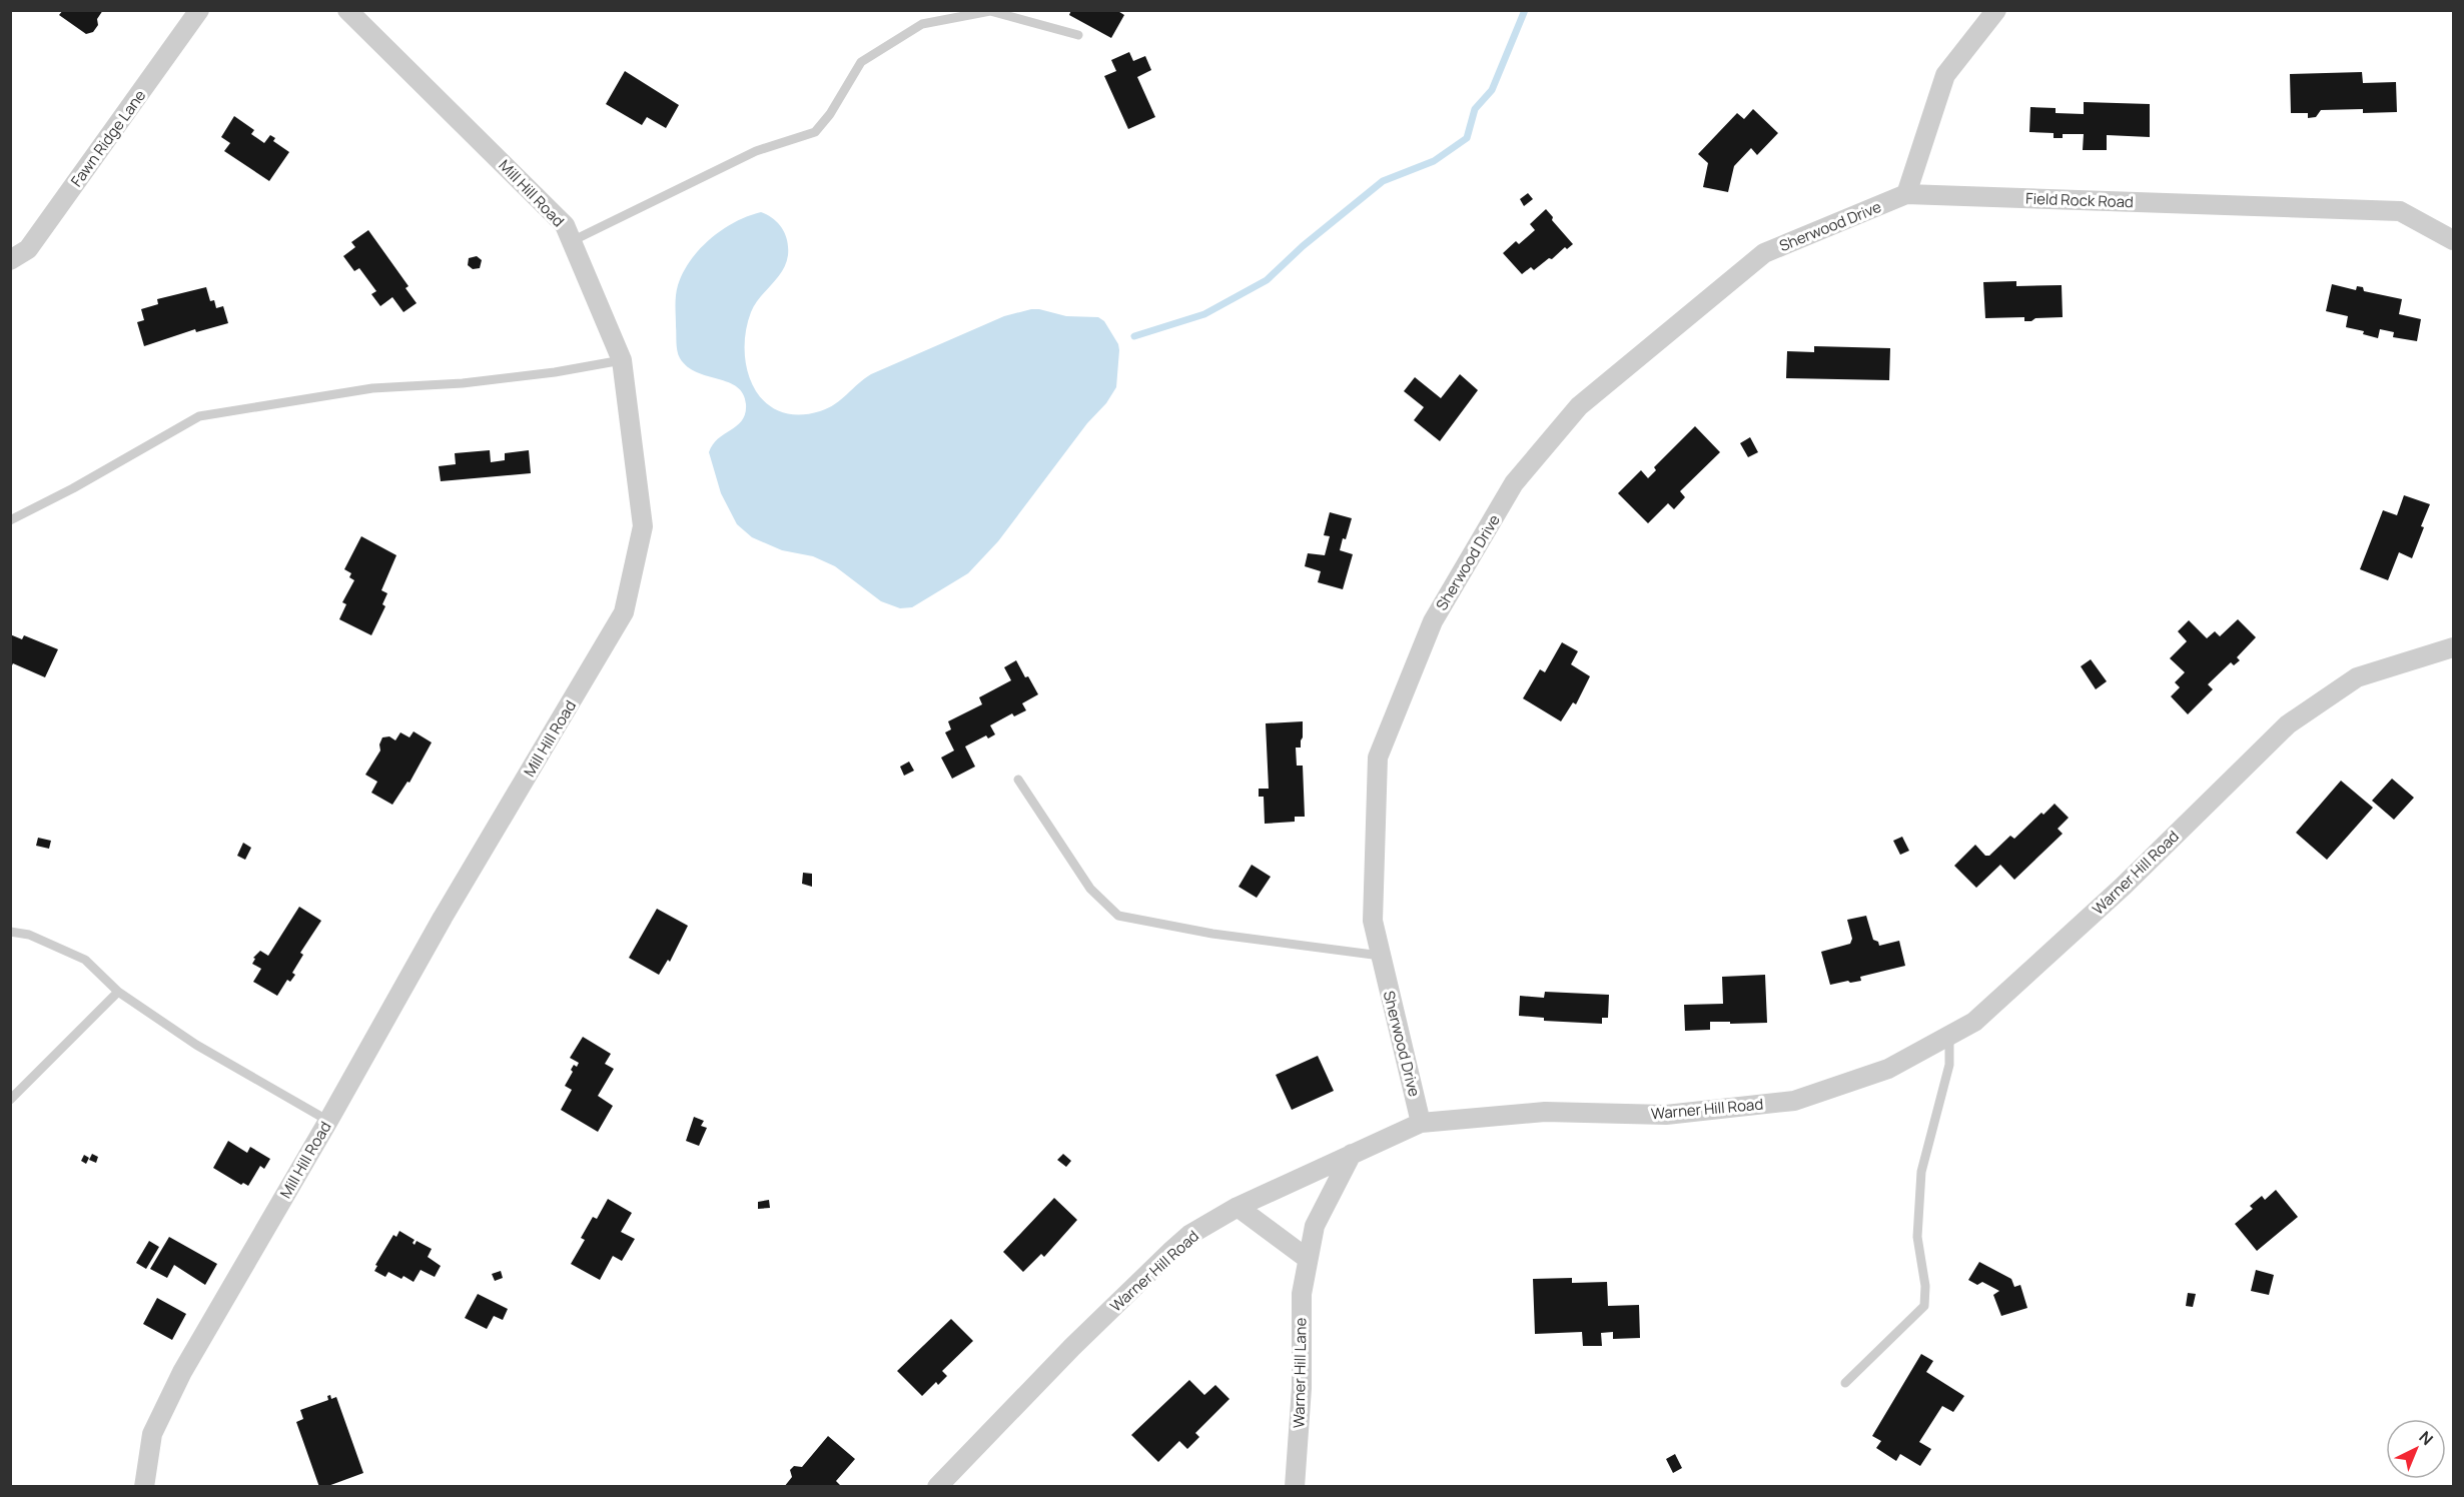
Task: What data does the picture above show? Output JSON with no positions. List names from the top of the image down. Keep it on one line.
{"streets":{"street":["Fawn Ridge Lane","Mill Hill Road","Field Rock Road","Sherwood Drive","Warner Hill Road","Warner Hill Lane"]},"crossings":[["Field Rock Road","Sherwood Drive"],["Sherwood Drive","Warner Hill Road"],["Warner Hill Road","Warner Hill Lane"]],"north":"top right"}
